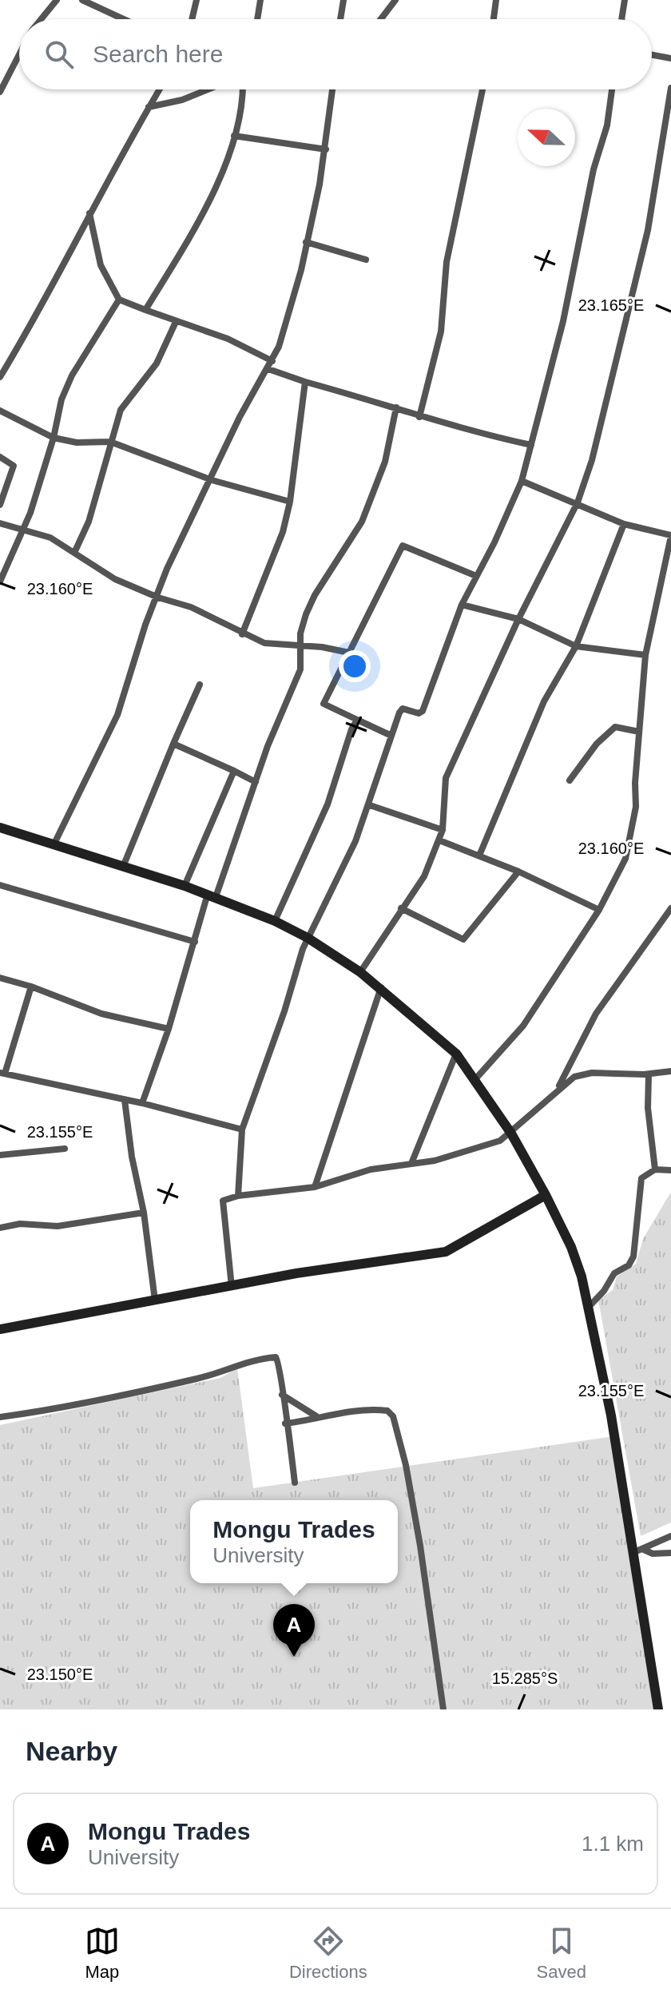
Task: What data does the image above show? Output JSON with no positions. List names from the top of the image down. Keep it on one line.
{"north":"left","page":{"search":"Search here","popup":["Mongu Trades","University"],"pins":"A","heading":"Nearby","list":[{"mark":"A","name":"Mongu Trades","note":"University","value":"1.1 km"}],"nav":["Map","Directions","Saved"]},"coordinates":["23.165°E","23.160°E","23.155°E","23.150°E","15.285°S"]}
